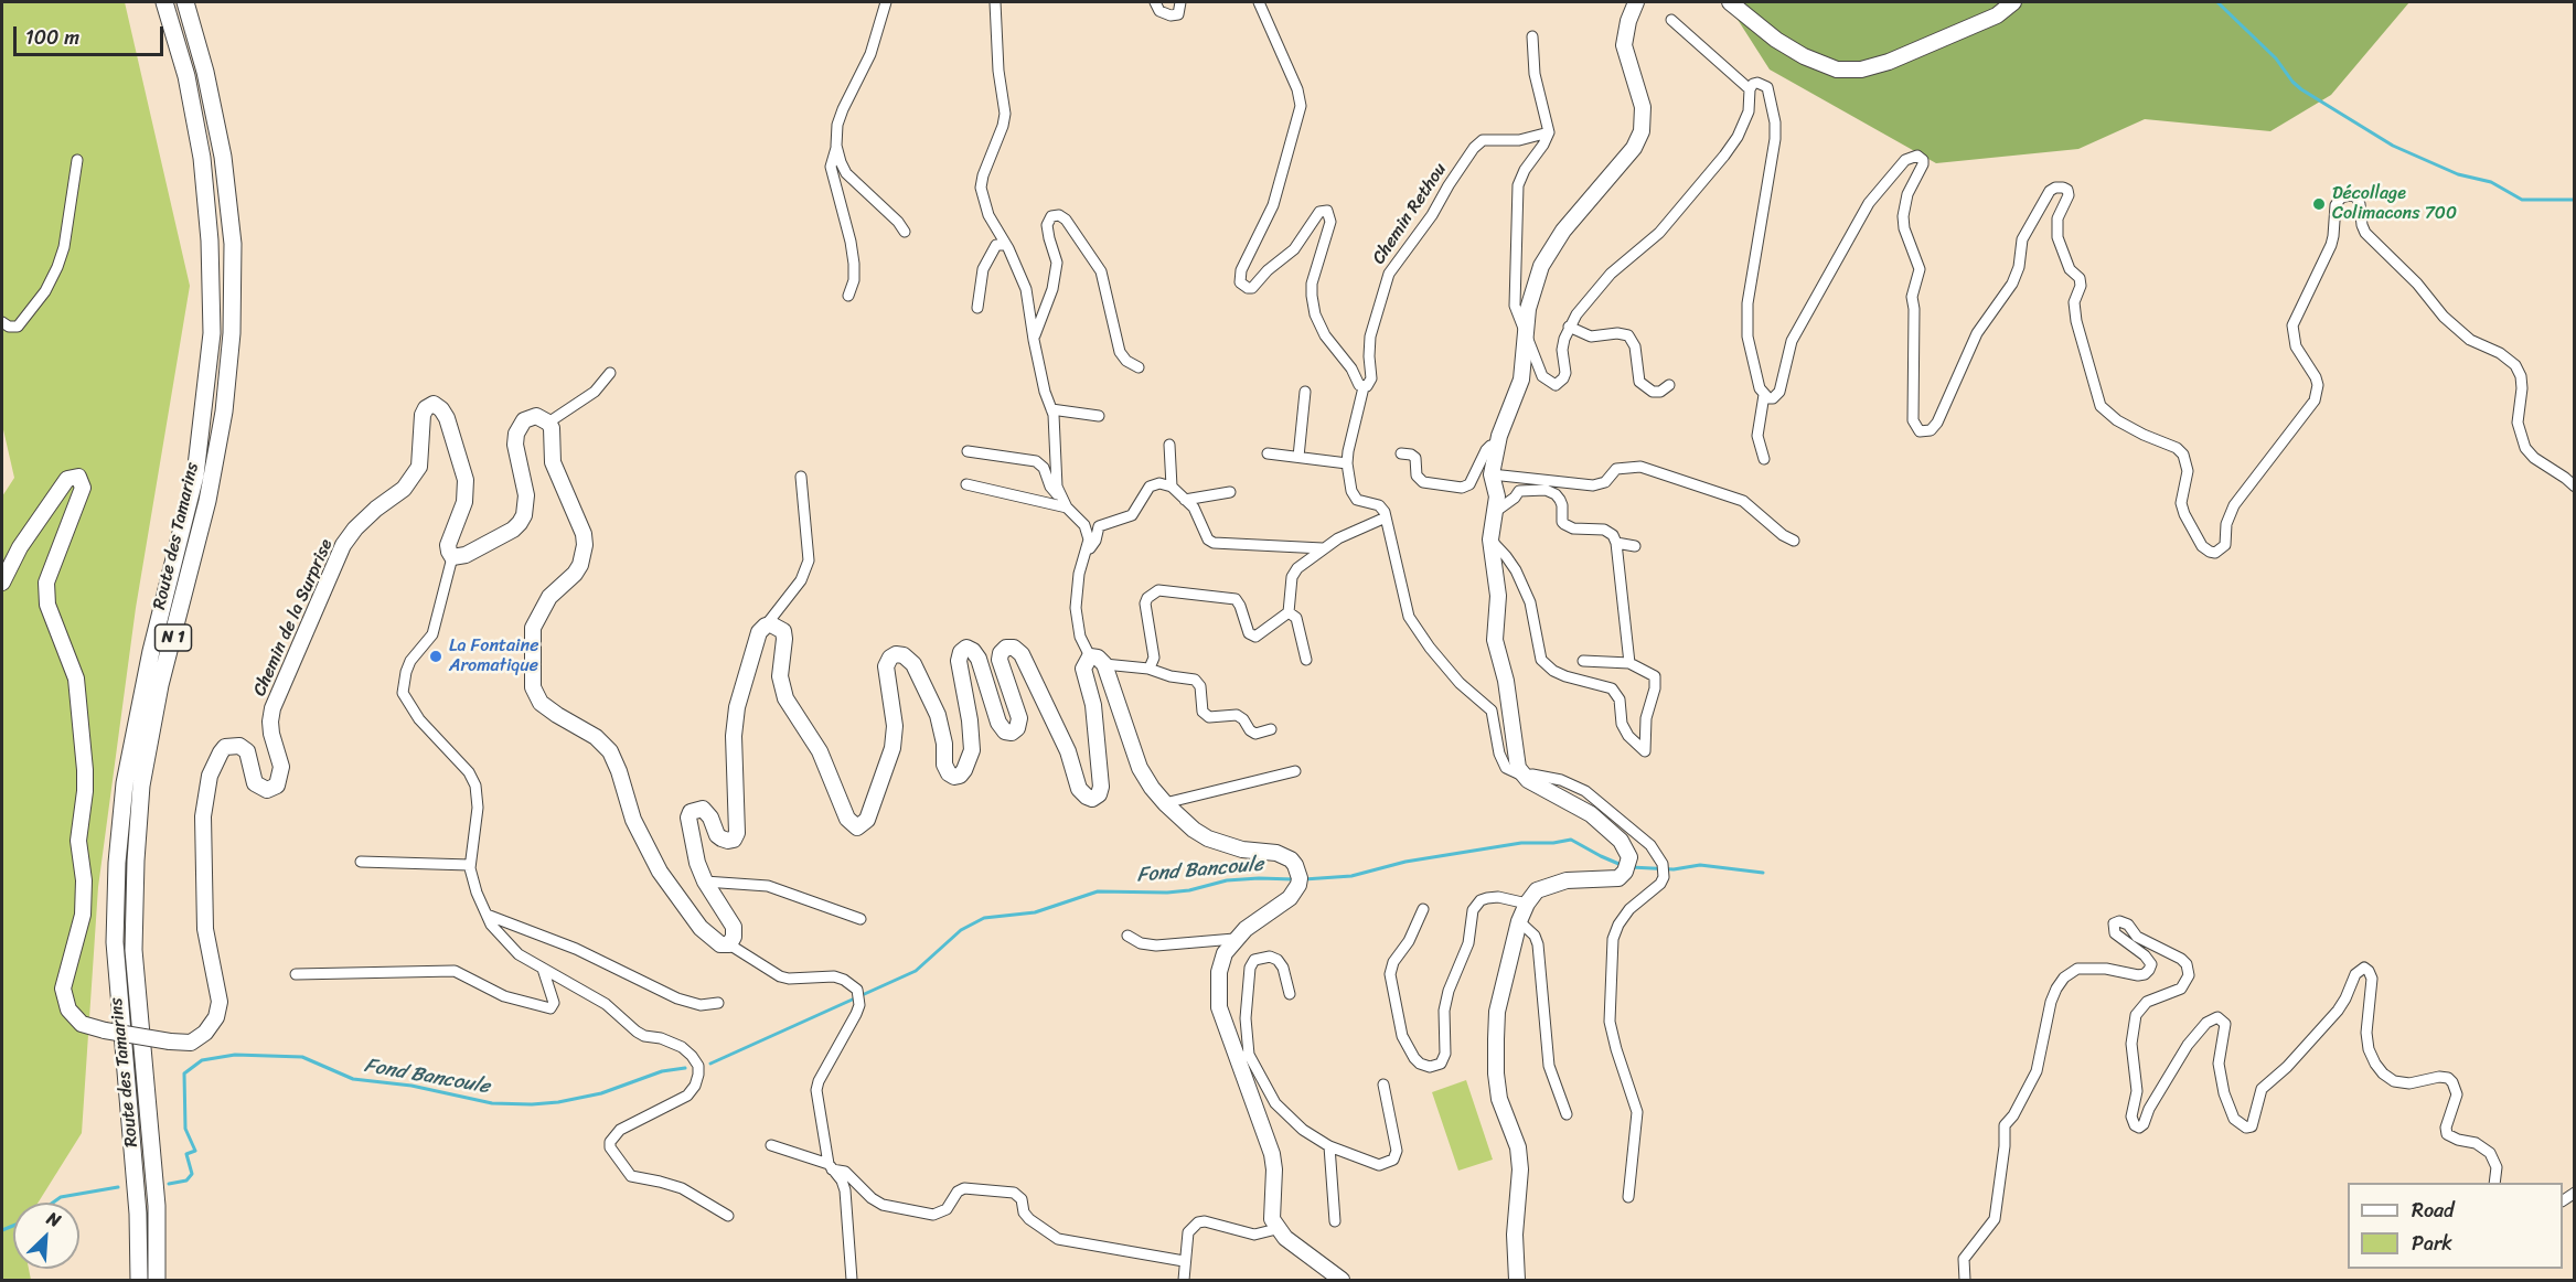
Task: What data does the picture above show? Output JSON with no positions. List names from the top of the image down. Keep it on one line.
{"streets":{"highway":["Route des Tamarins","N 1"],"main road":["Chemin de la Surprise"],"street":["Chemin Rethou"]},"water":["Fond Bancoule"],"places":["Décollage Colimacons 700","La Fontaine Aromatique"],"legend":["Road","Park"],"scale_bar":"100 m","north":"top right"}
